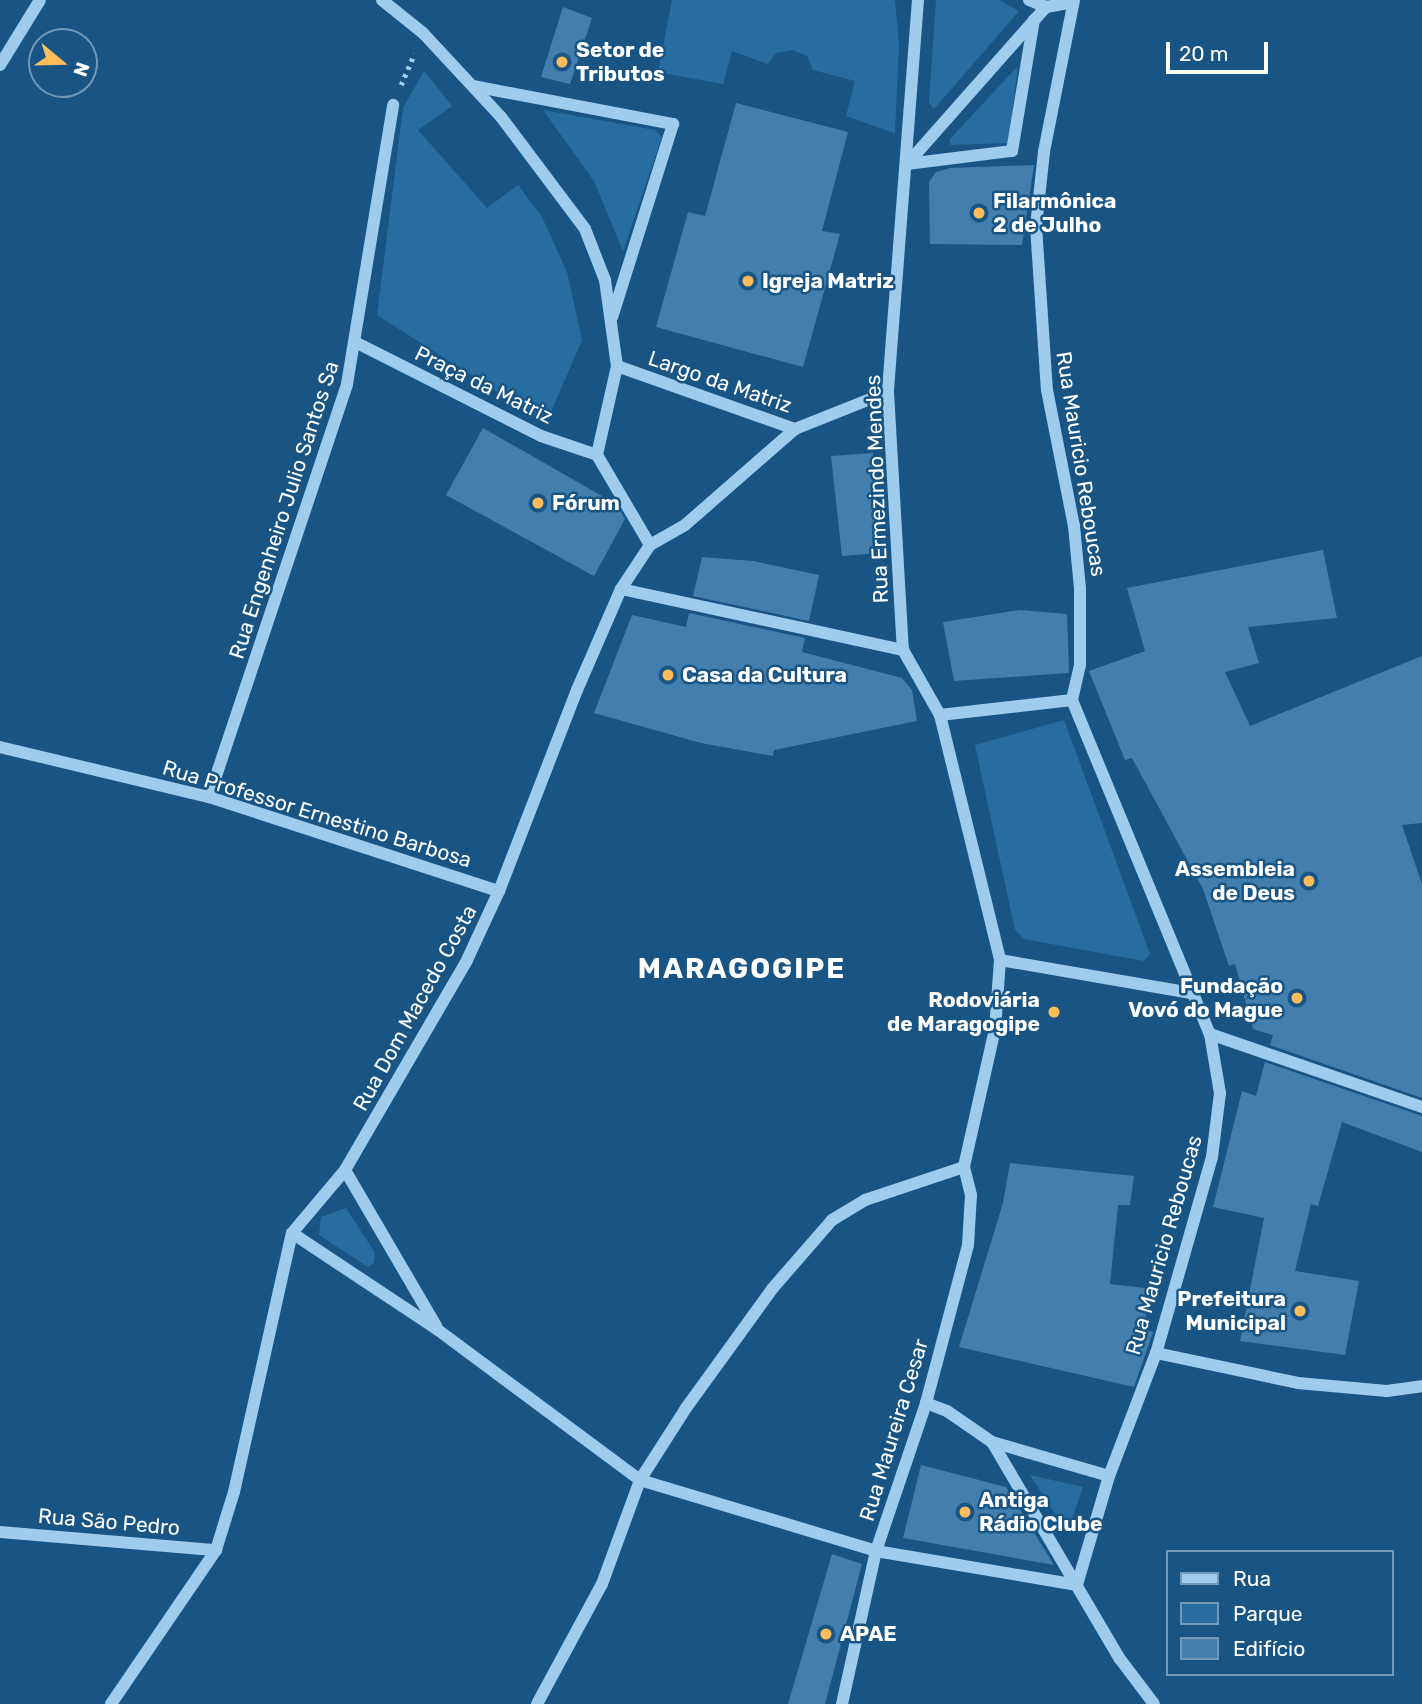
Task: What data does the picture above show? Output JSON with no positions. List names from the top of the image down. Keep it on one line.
{"streets":{"street":["Largo da Matriz","Praça da Matriz","Rua Mauricio Reboucas","Rua Ermezindo Mendes","Rua Engenheiro Julio Santos Sa","Rua Professor Ernestino Barbosa","Rua Dom Macedo Costa","Rua Maureira Cesar","Rua São Pedro"]},"crossings":[["Largo da Matriz","Praça da Matriz"],["Largo da Matriz","Rua Ermezindo Mendes"],["Praça da Matriz","Rua Engenheiro Julio Santos Sa"],["Rua Ermezindo Mendes","Rua Maureira Cesar"],["Rua Engenheiro Julio Santos Sa","Rua Professor Ernestino Barbosa"],["Rua Professor Ernestino Barbosa","Rua Dom Macedo Costa"],["Rua Dom Macedo Costa","Rua São Pedro"]],"districts":["MARAGOGIPE"],"places":["Setor de Tributos","Filarmônica 2 de Julho","Igreja Matriz","Fórum","Casa da Cultura","Assembleia de Deus","Fundação Vovó do Mague","Rodoviária de Maragogipe","Prefeitura Municipal","Antiga Rádio Clube","APAE"],"legend":["Rua","Parque","Edifício"],"scale_bar":"20 m","north":"right"}
